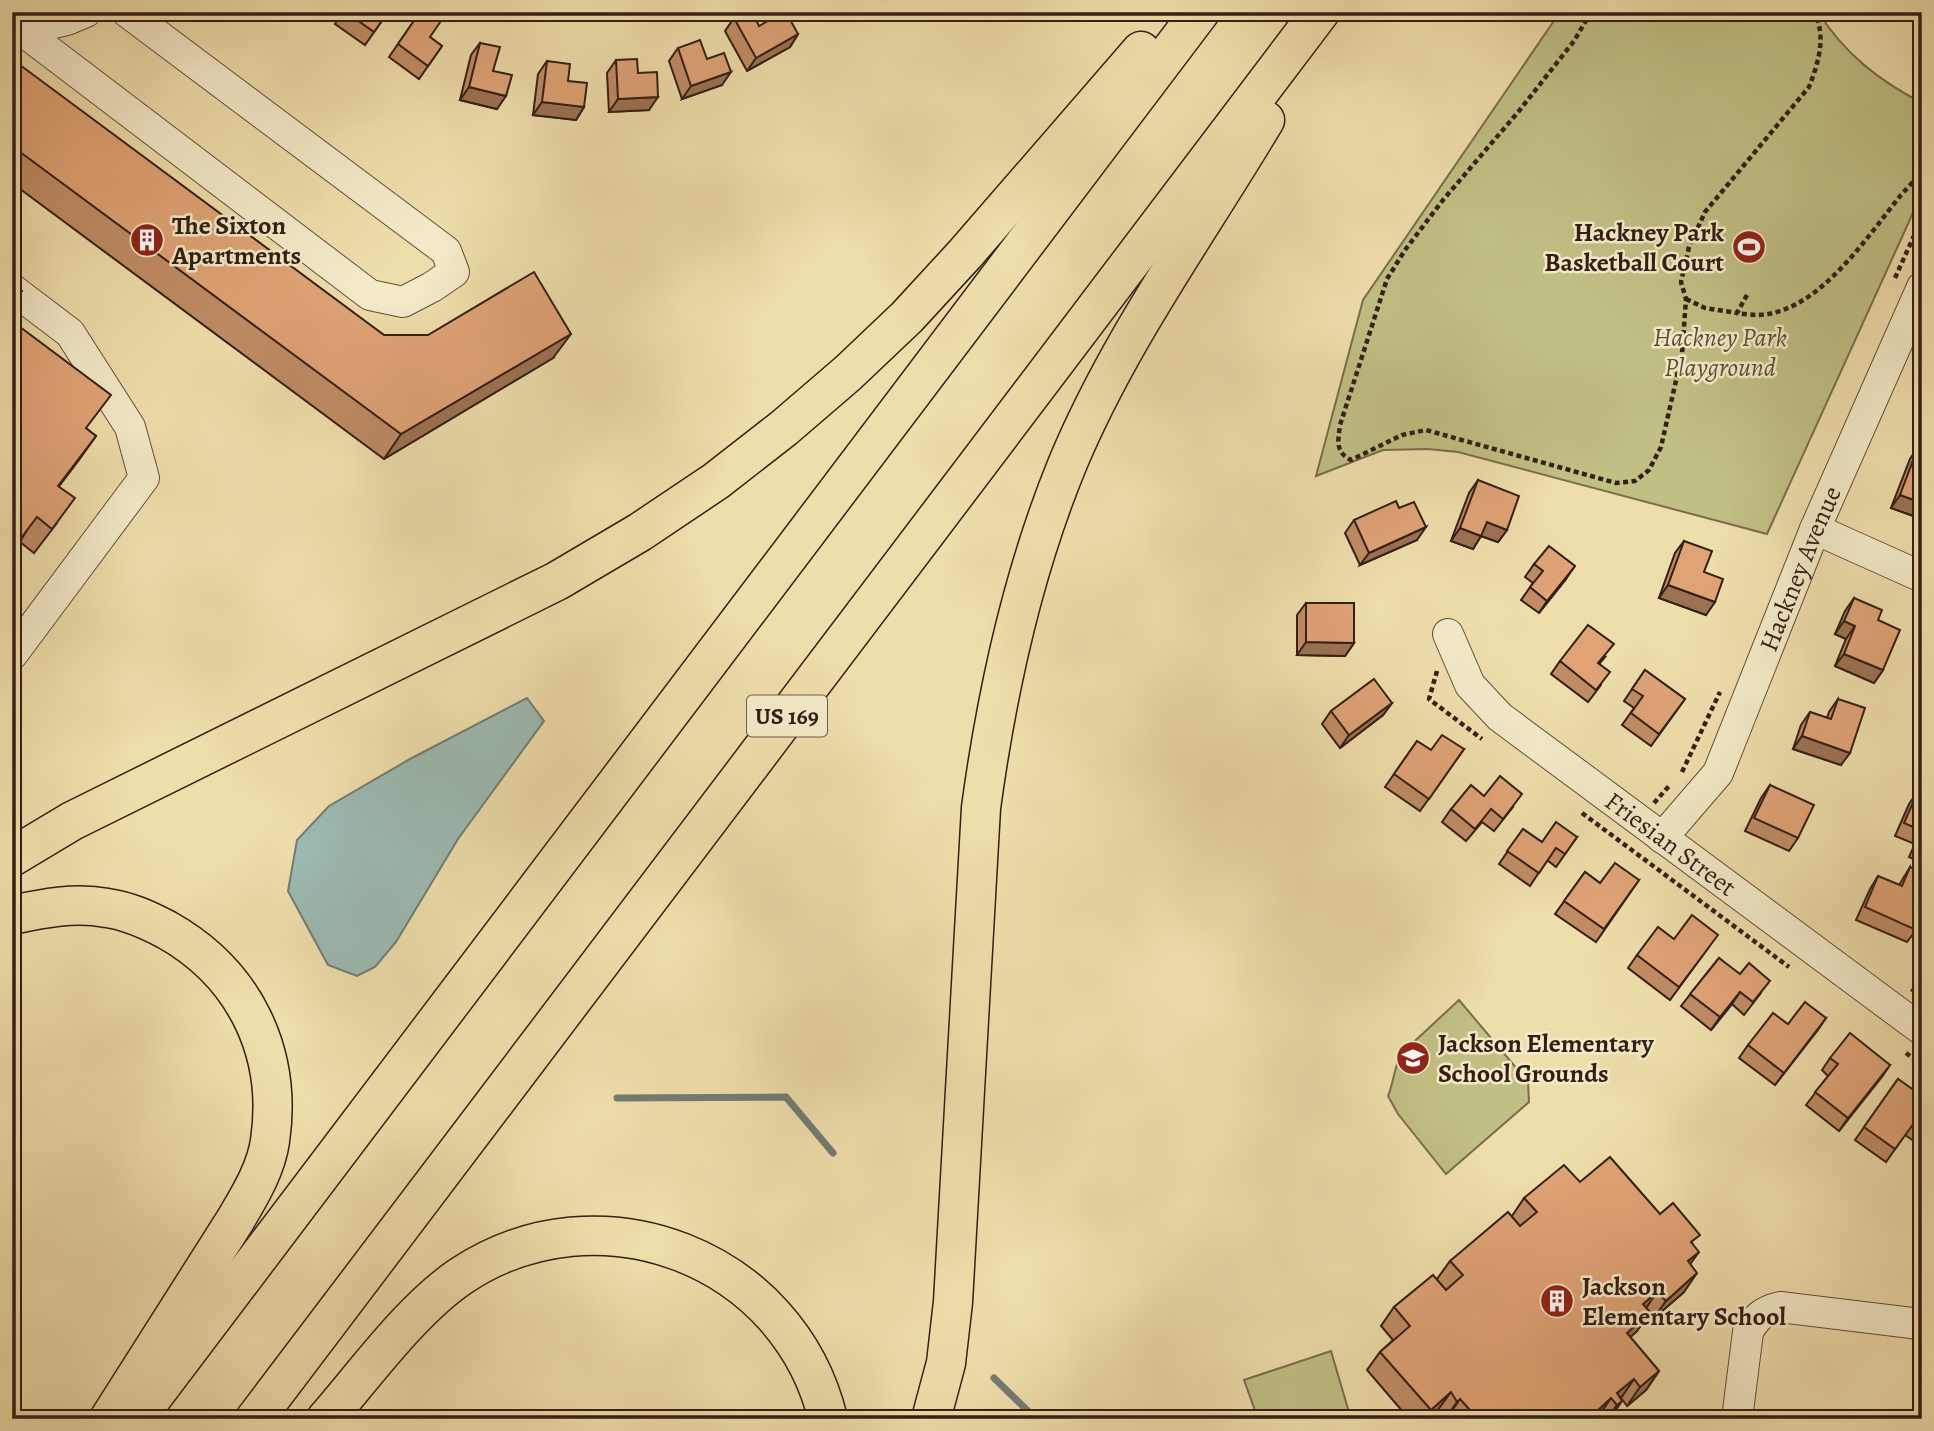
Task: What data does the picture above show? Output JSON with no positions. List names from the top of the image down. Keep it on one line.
{"streets":{"highway":["US 169"],"street":["Hackney Avenue","Friesian Street"]},"crossings":[["Hackney Avenue","Friesian Street"]],"parks":["Hackney Park Playground"],"places":{"building":["The Sixton Apartments","Jackson Elementary School"],"sports":["Hackney Park Basketball Court"],"school or university":["Jackson Elementary School Grounds"]}}
